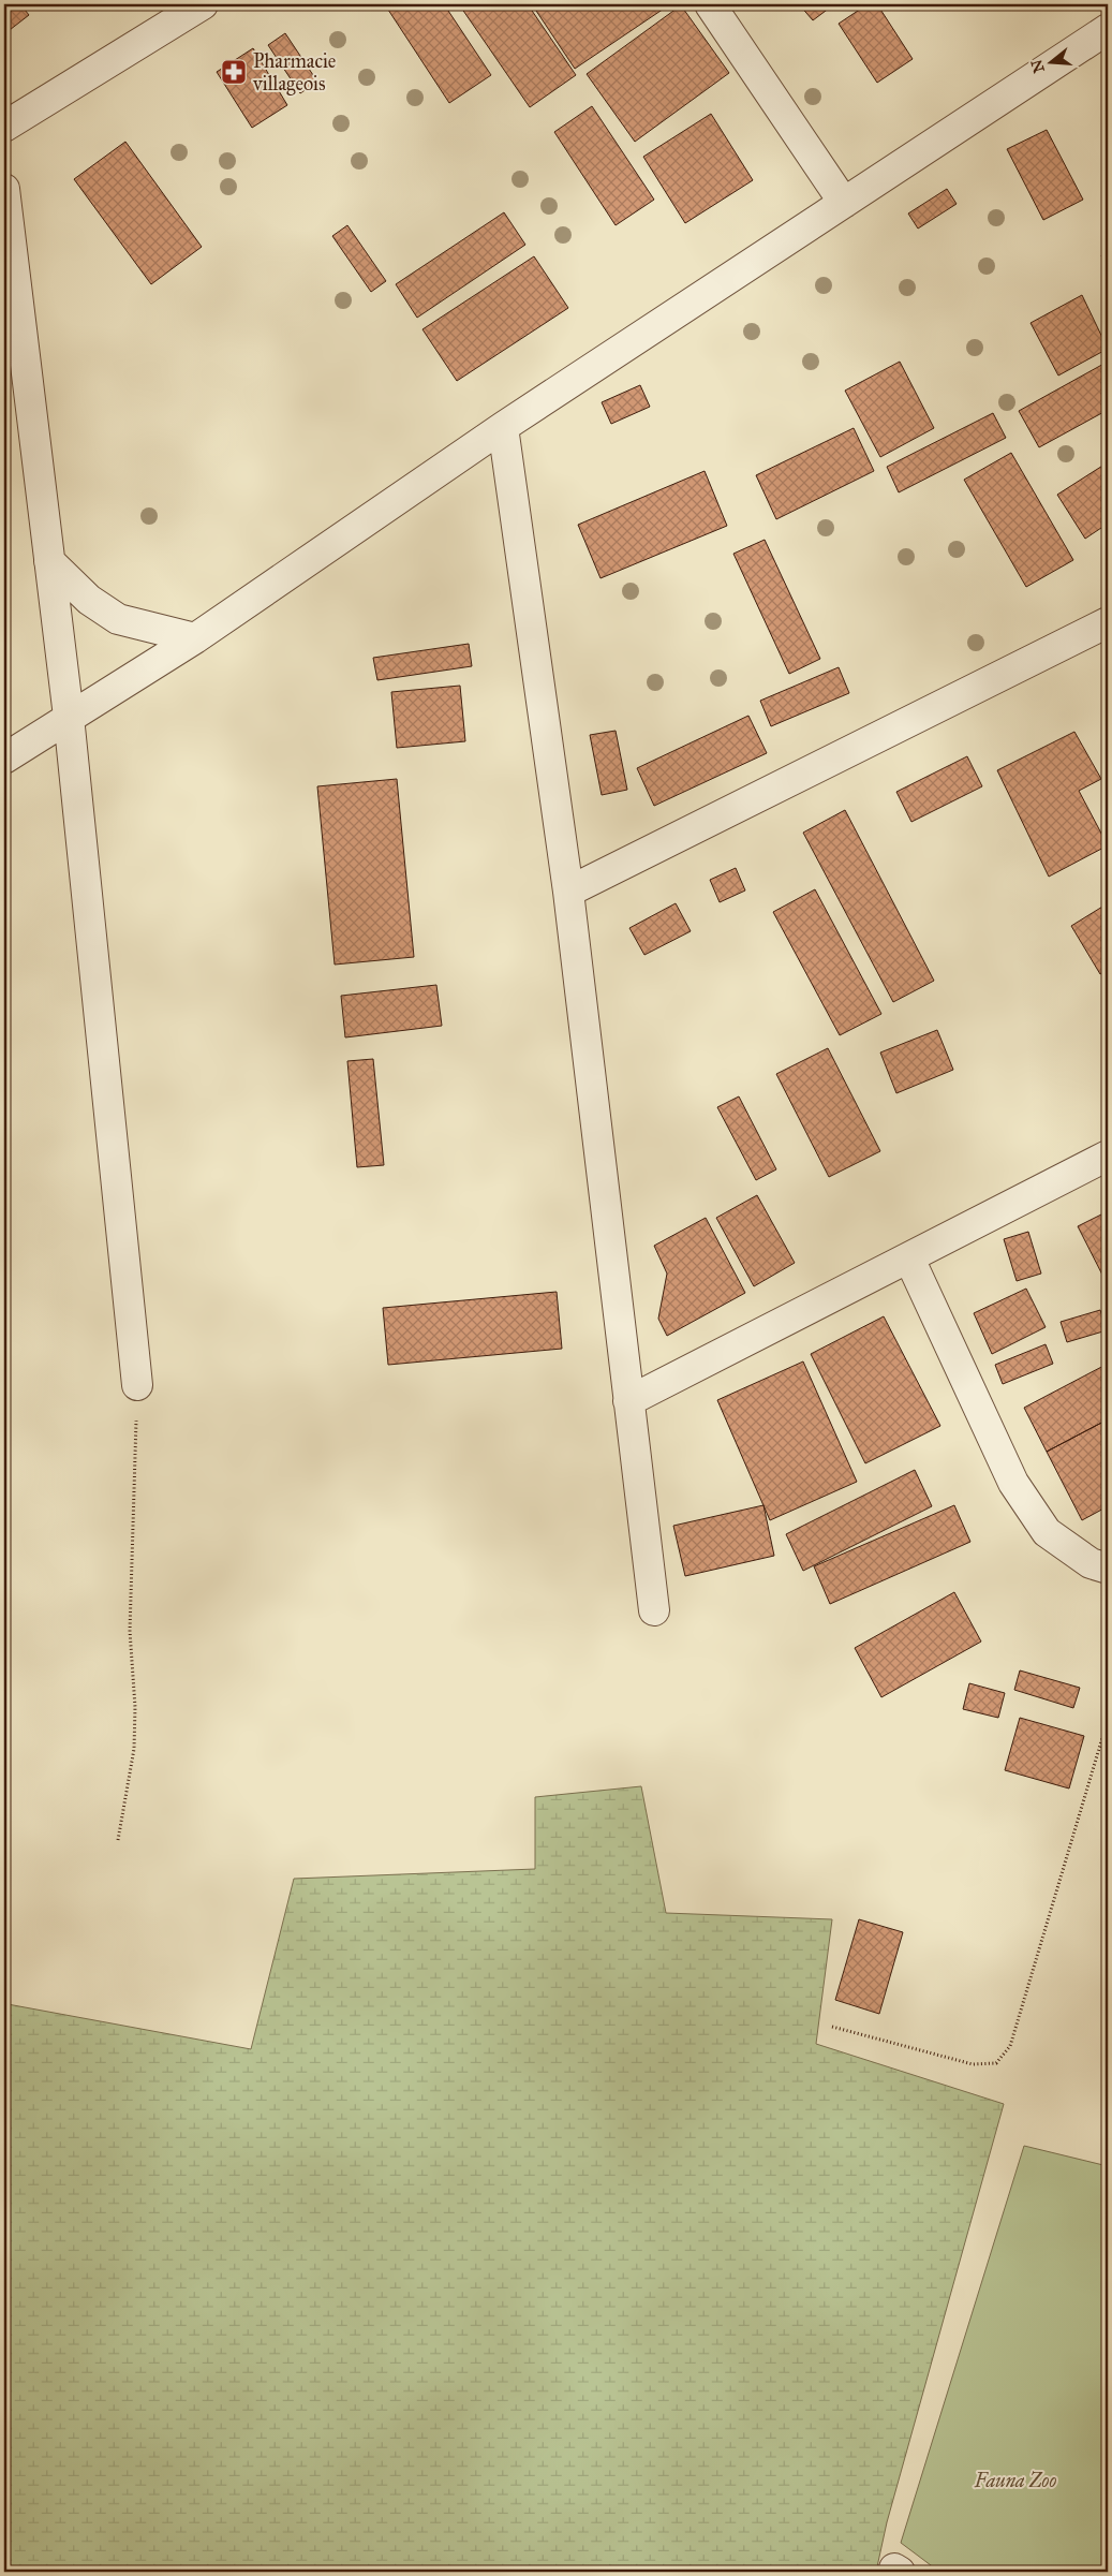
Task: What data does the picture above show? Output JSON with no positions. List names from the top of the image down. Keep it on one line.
{"parks":["Fauna Zoo"],"places":{"pharmacy":["Pharmacie villageois"]},"north":"left"}
